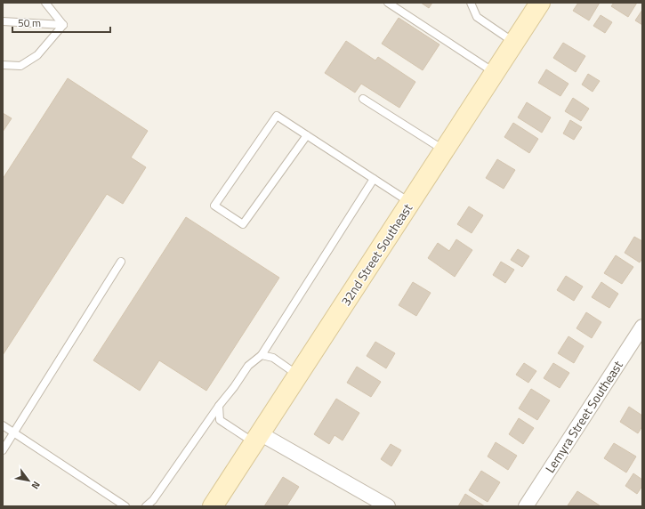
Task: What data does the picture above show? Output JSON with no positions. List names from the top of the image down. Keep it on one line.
{"streets":{"street":["32nd Street Southeast","Lemyra Street Southeast"]},"scale_bar":"50 m","north":"bottom right"}
